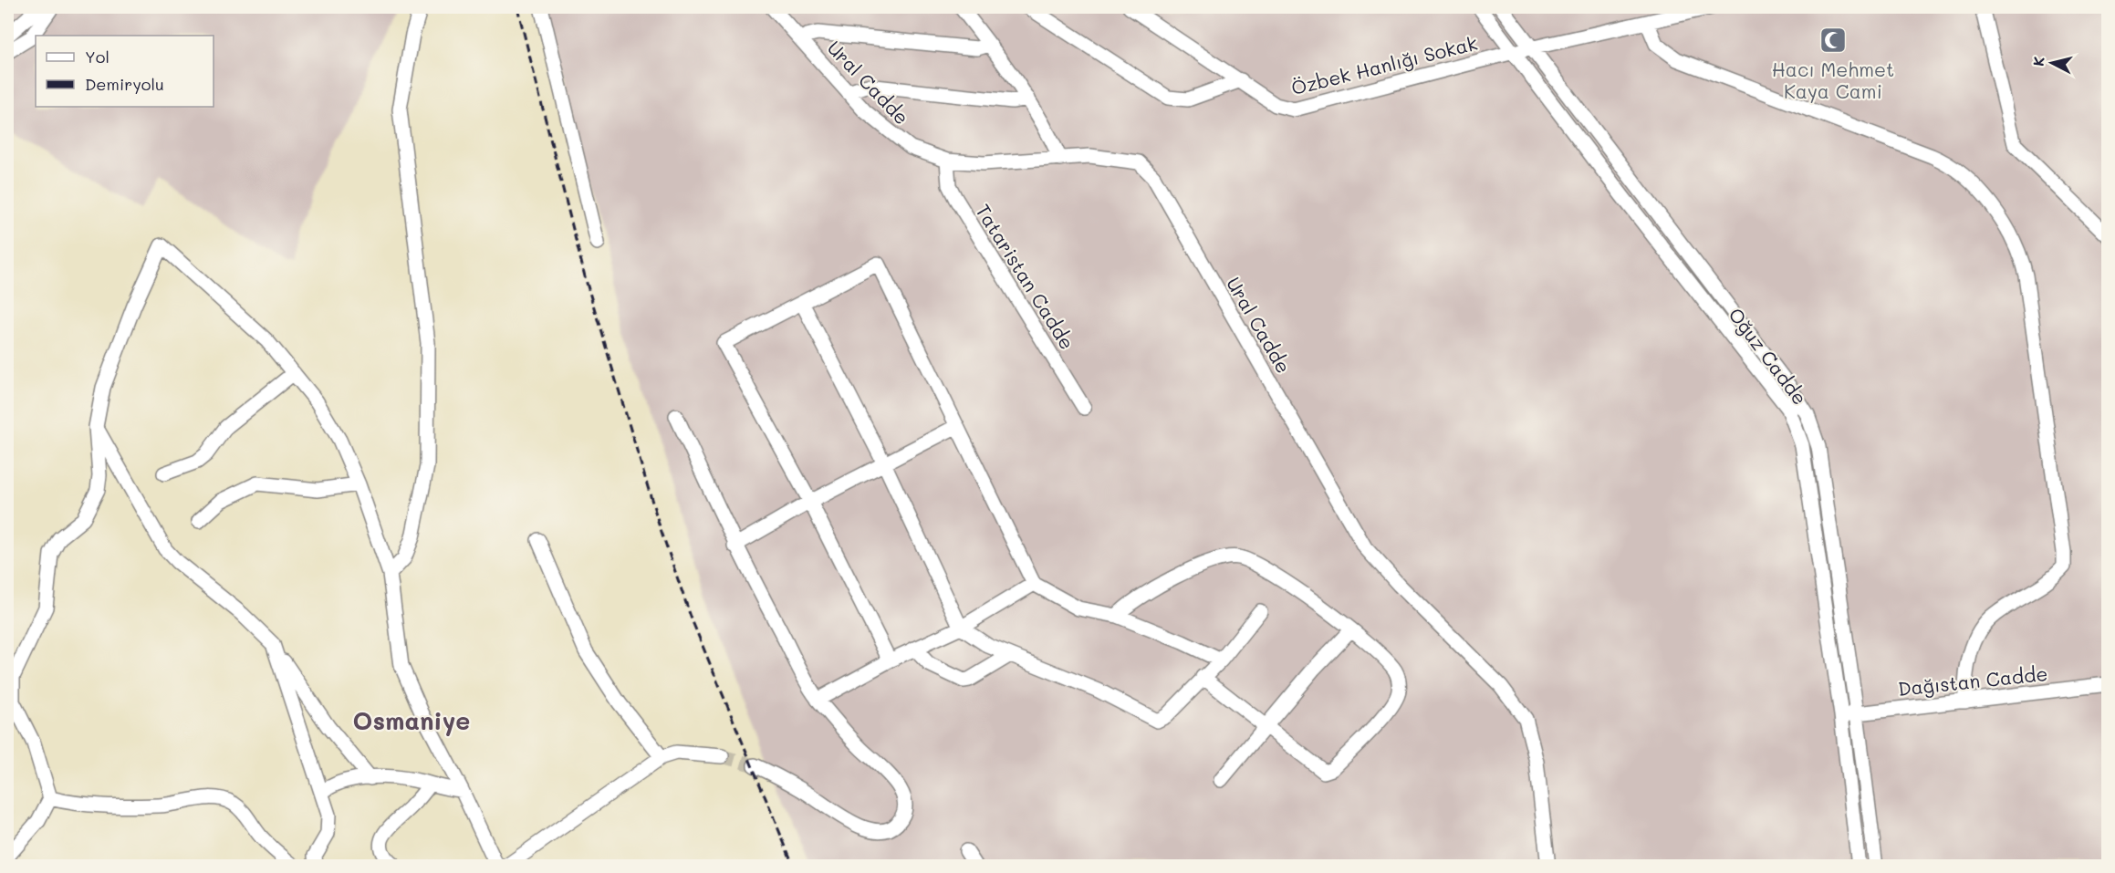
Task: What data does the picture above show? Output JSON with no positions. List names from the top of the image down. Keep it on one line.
{"streets":{"street":["Özbek Hanlığı Sokak","Ural Cadde","Tataristan Cadde","Oğuz Cadde","Dağıstan Cadde"]},"crossings":[["Özbek Hanlığı Sokak","Oğuz Cadde"],["Ural Cadde","Tataristan Cadde"],["Oğuz Cadde","Dağıstan Cadde"]],"districts":["Osmaniye"],"places":{"mosque":["Hacı Mehmet Kaya Cami"]},"legend":["Yol","Demiryolu"],"north":"left"}
